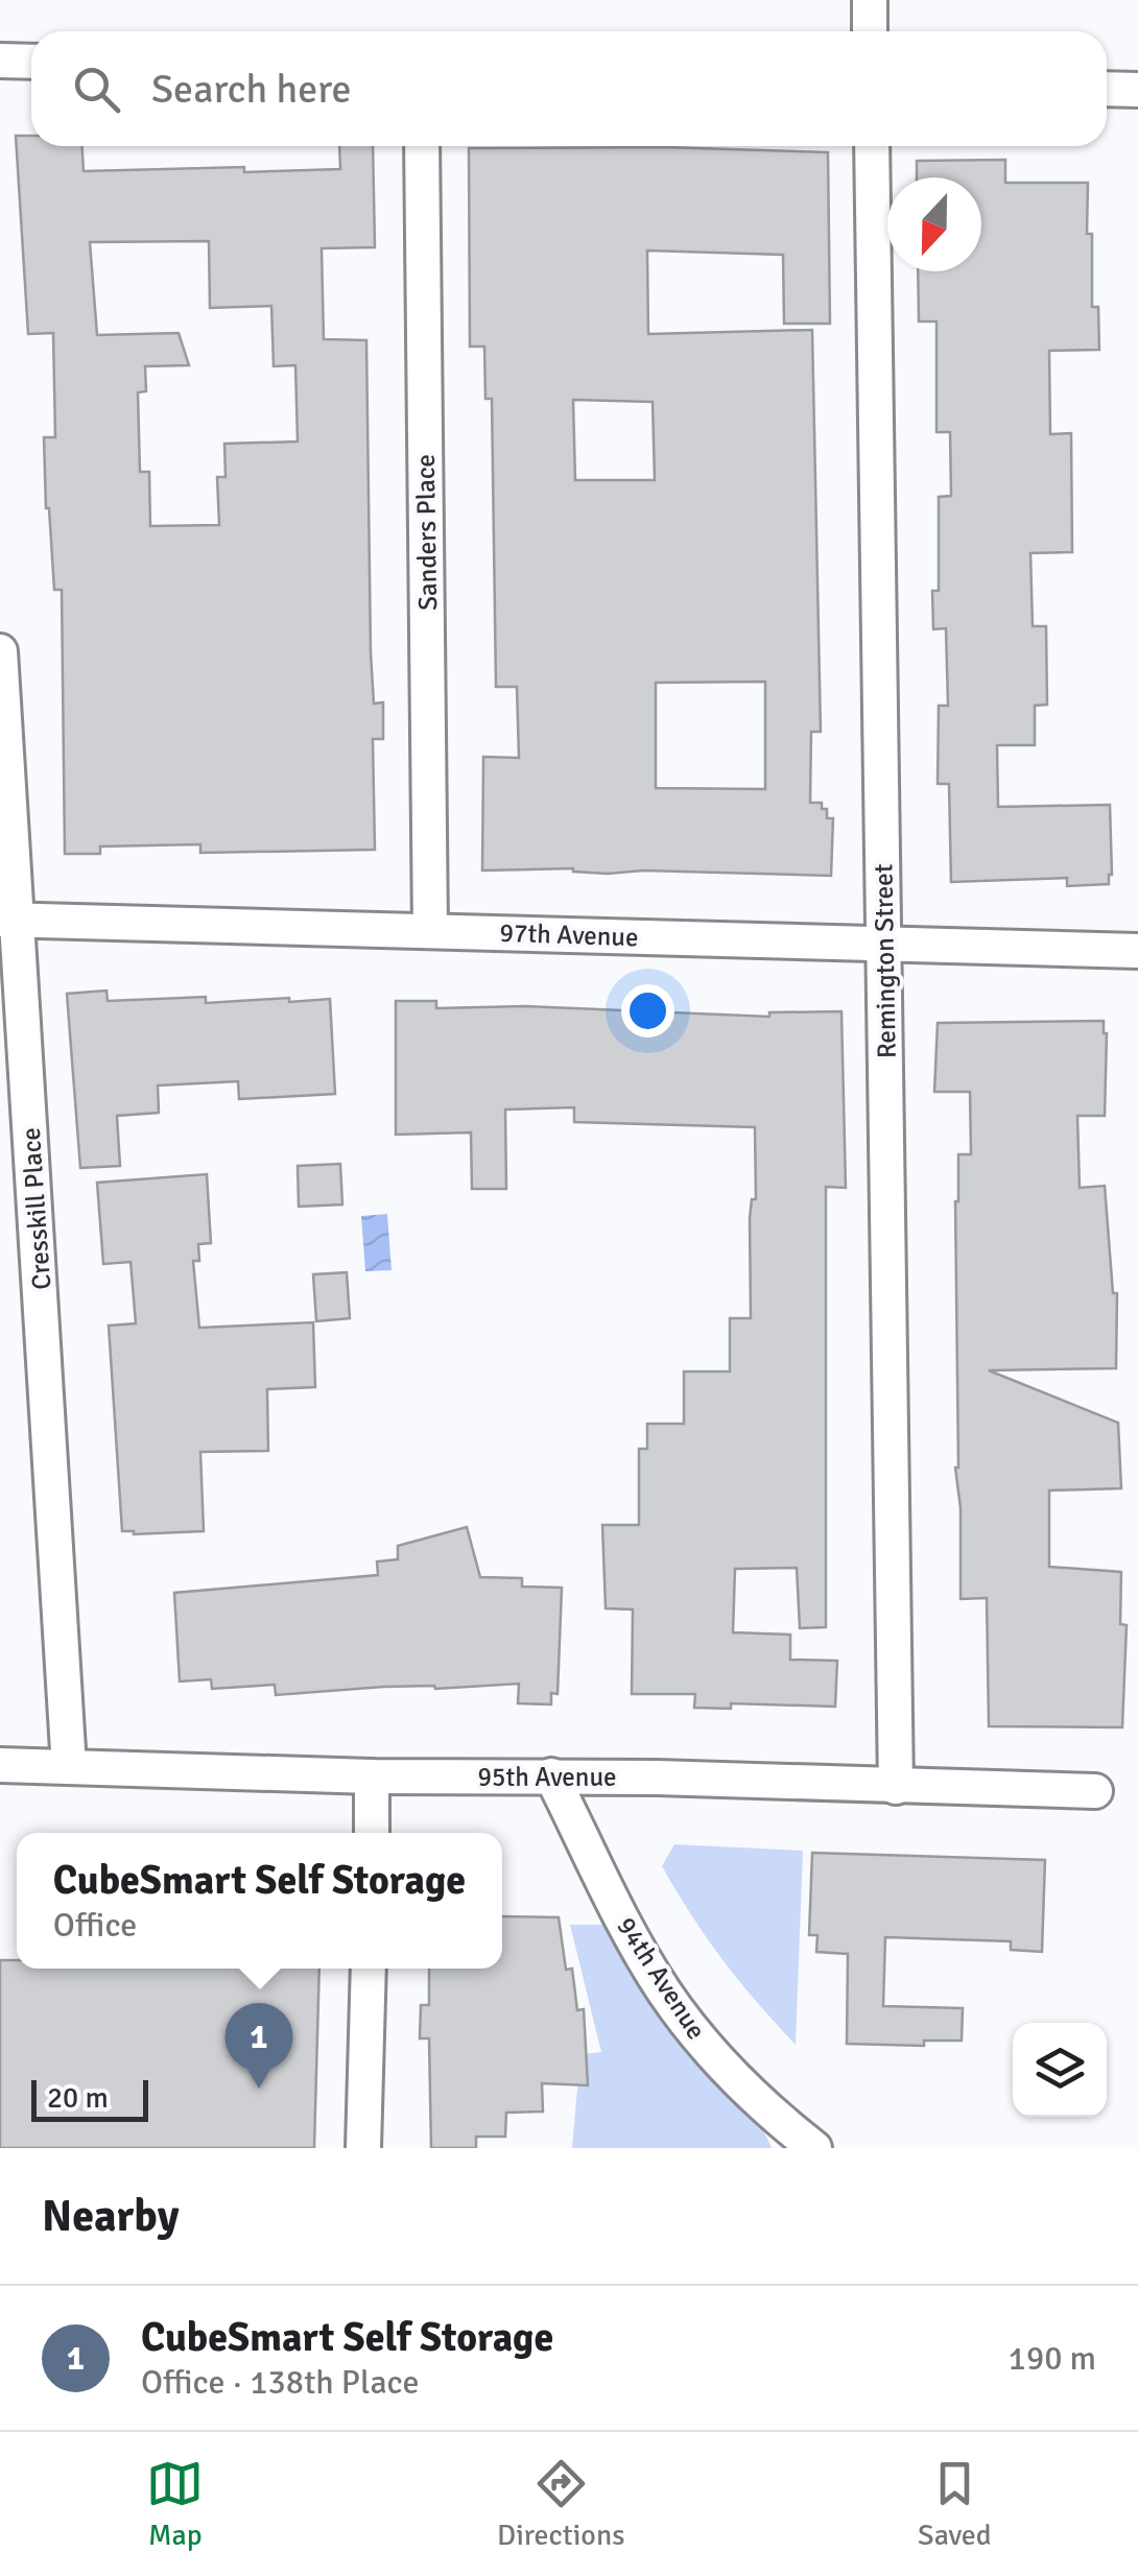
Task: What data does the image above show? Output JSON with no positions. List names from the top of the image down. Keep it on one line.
{"streets":{"street":["Sanders Place","97th Avenue","Remington Street","Cresskill Place","95th Avenue","94th Avenue"]},"crossings":[["Sanders Place","97th Avenue"],["97th Avenue","Remington Street"],["97th Avenue","Cresskill Place"],["Remington Street","95th Avenue"],["Cresskill Place","95th Avenue"],["95th Avenue","94th Avenue"]],"scale_bar":"20 m","north":"bottom","page":{"search":"Search here","popup":["CubeSmart Self Storage","Office"],"pins":"1","scale":"20 m","heading":"Nearby","list":[{"mark":"1","name":"CubeSmart Self Storage","note":"Office · 138th Place","value":"190 m"}],"nav":["Map","Directions","Saved"]}}
